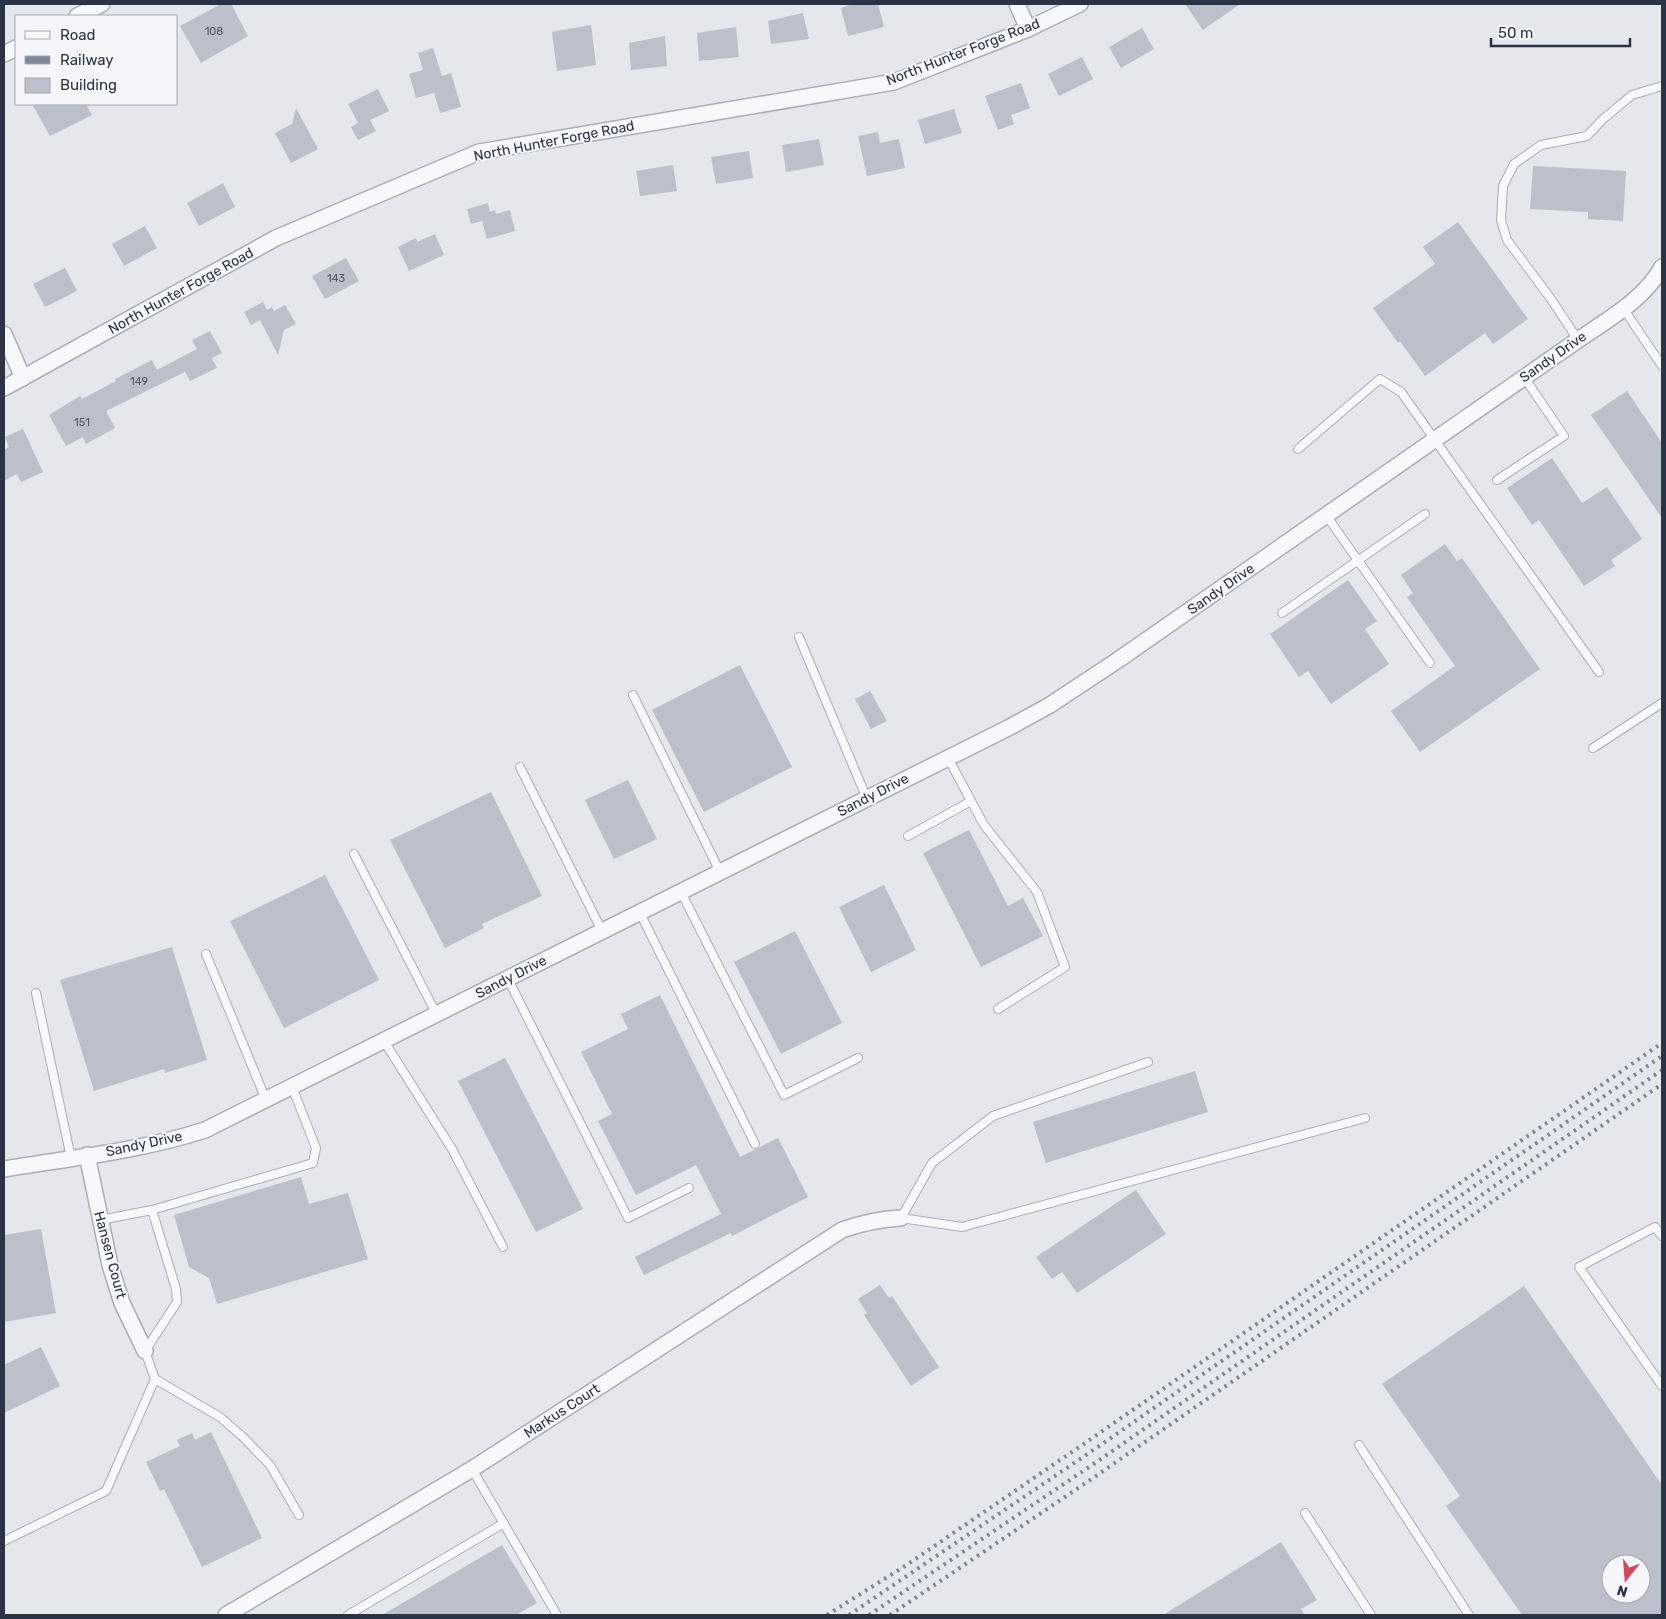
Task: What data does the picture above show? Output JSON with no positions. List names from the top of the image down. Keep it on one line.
{"streets":{"street":["North Hunter Forge Road","Sandy Drive","Hansen Court","Markus Court"]},"crossings":[["Sandy Drive","Hansen Court"]],"house_numbers":["108","143","149","151"],"legend":["Road","Railway","Building"],"scale_bar":"50 m","north":"bottom"}
